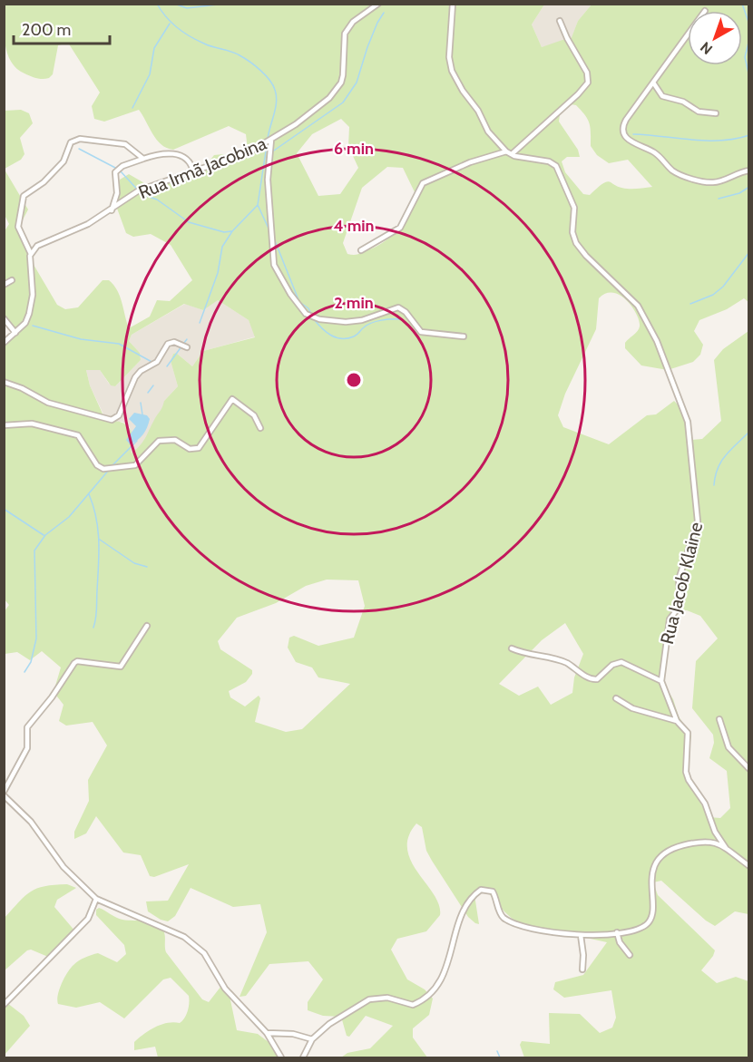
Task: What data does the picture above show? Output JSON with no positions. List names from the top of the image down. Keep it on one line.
{"streets":{"street":["Rua Irmã Jacobina","Rua Jacob Klaine"]},"scale_bar":"200 m","north":"bottom left","rings":["6 min","4 min","2 min"]}
